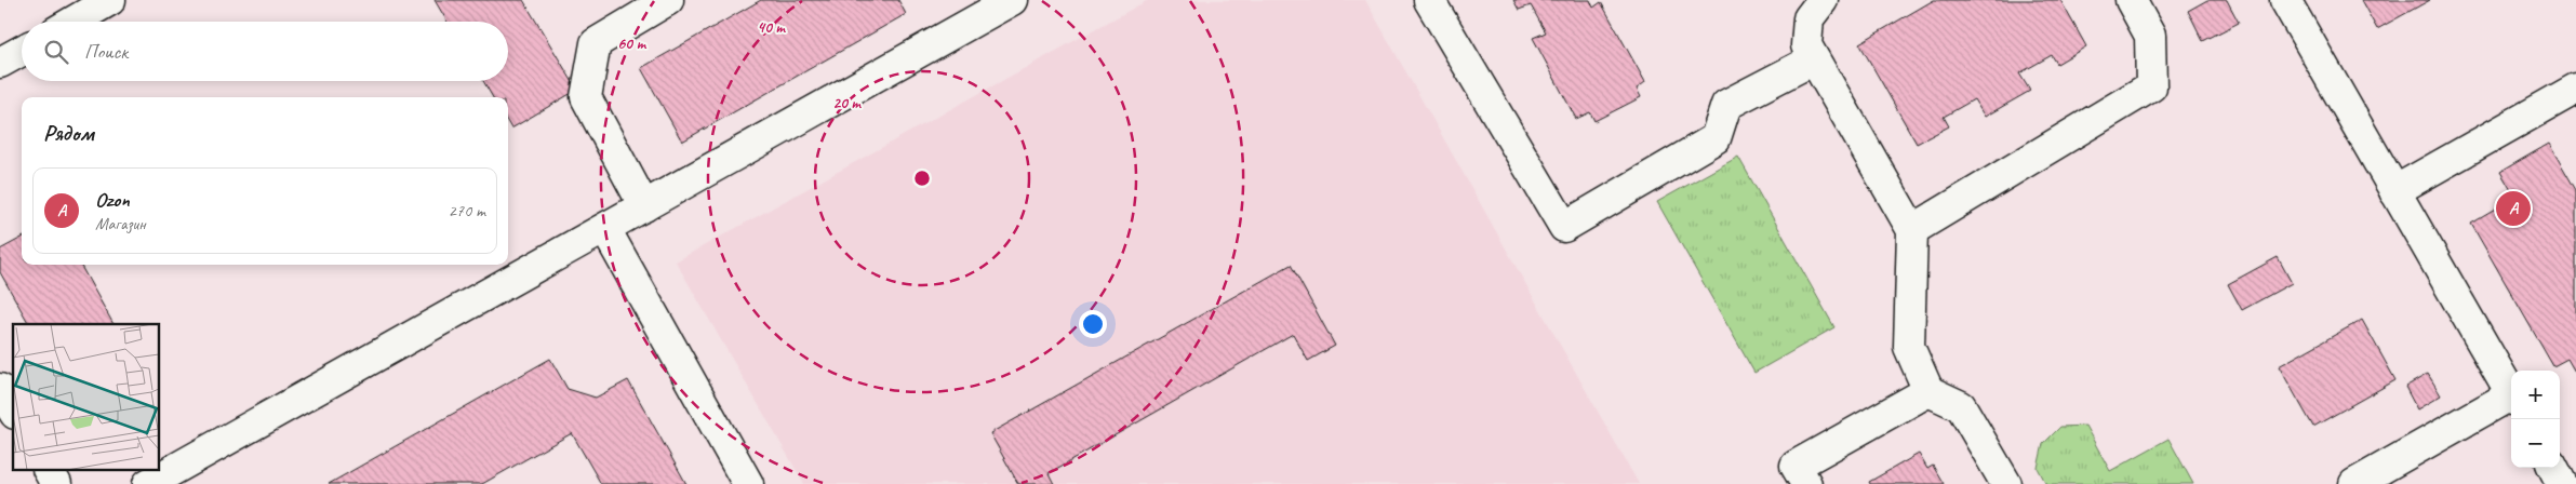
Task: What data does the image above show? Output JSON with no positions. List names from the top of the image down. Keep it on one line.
{"page":{"search":"Поиск","heading":"Рядом","list":[{"mark":"A","name":"Ozon","note":"Магазин","value":"270 m"}],"pins":"A","map_buttons":["+","−"]},"rings":["40 m","60 m","20 m"]}
